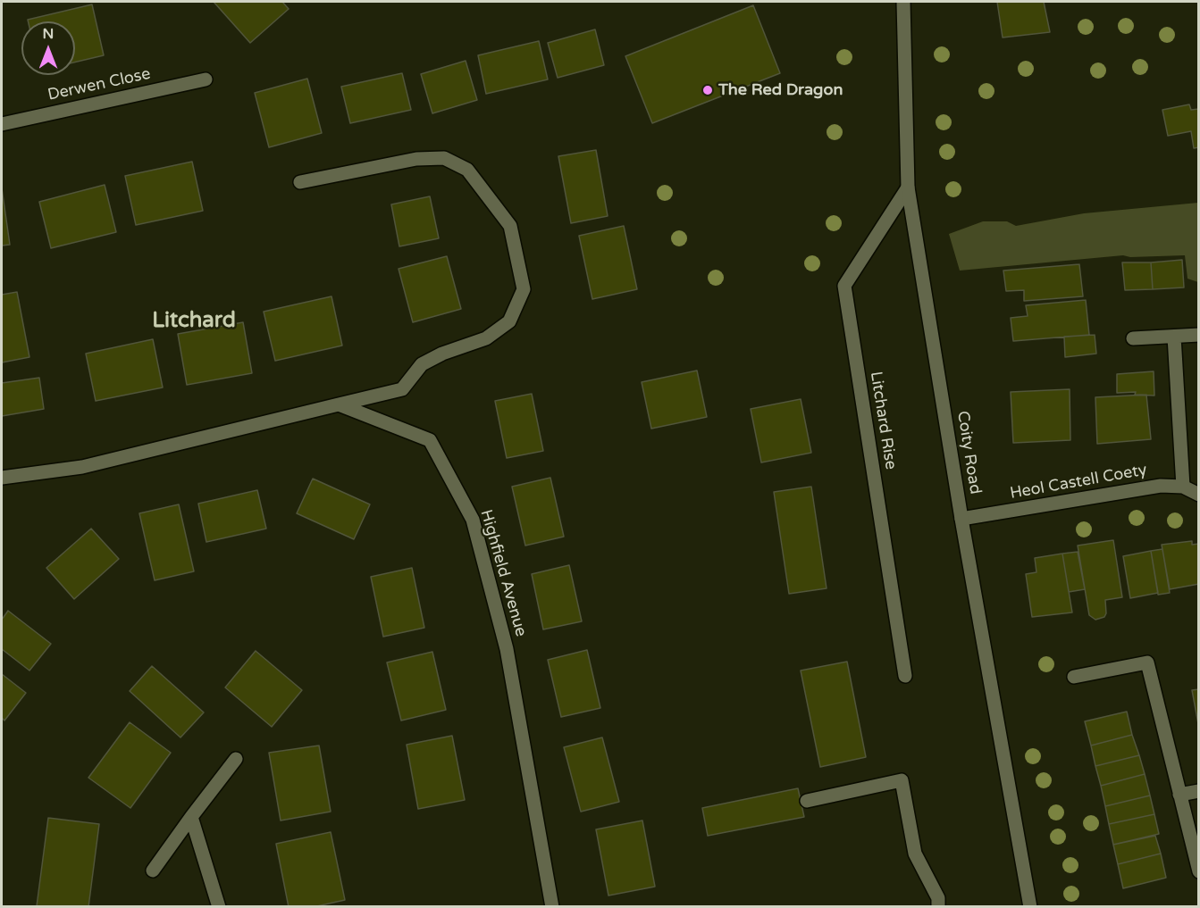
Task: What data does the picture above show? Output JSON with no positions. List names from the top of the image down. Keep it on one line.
{"streets":{"street":["Derwen Close","Litchard Rise","Coity Road","Heol Castell Coety","Highfield Avenue"]},"crossings":[["Litchard Rise","Coity Road"],["Coity Road","Heol Castell Coety"]],"districts":["Litchard"],"places":["The Red Dragon"],"north":"top"}
